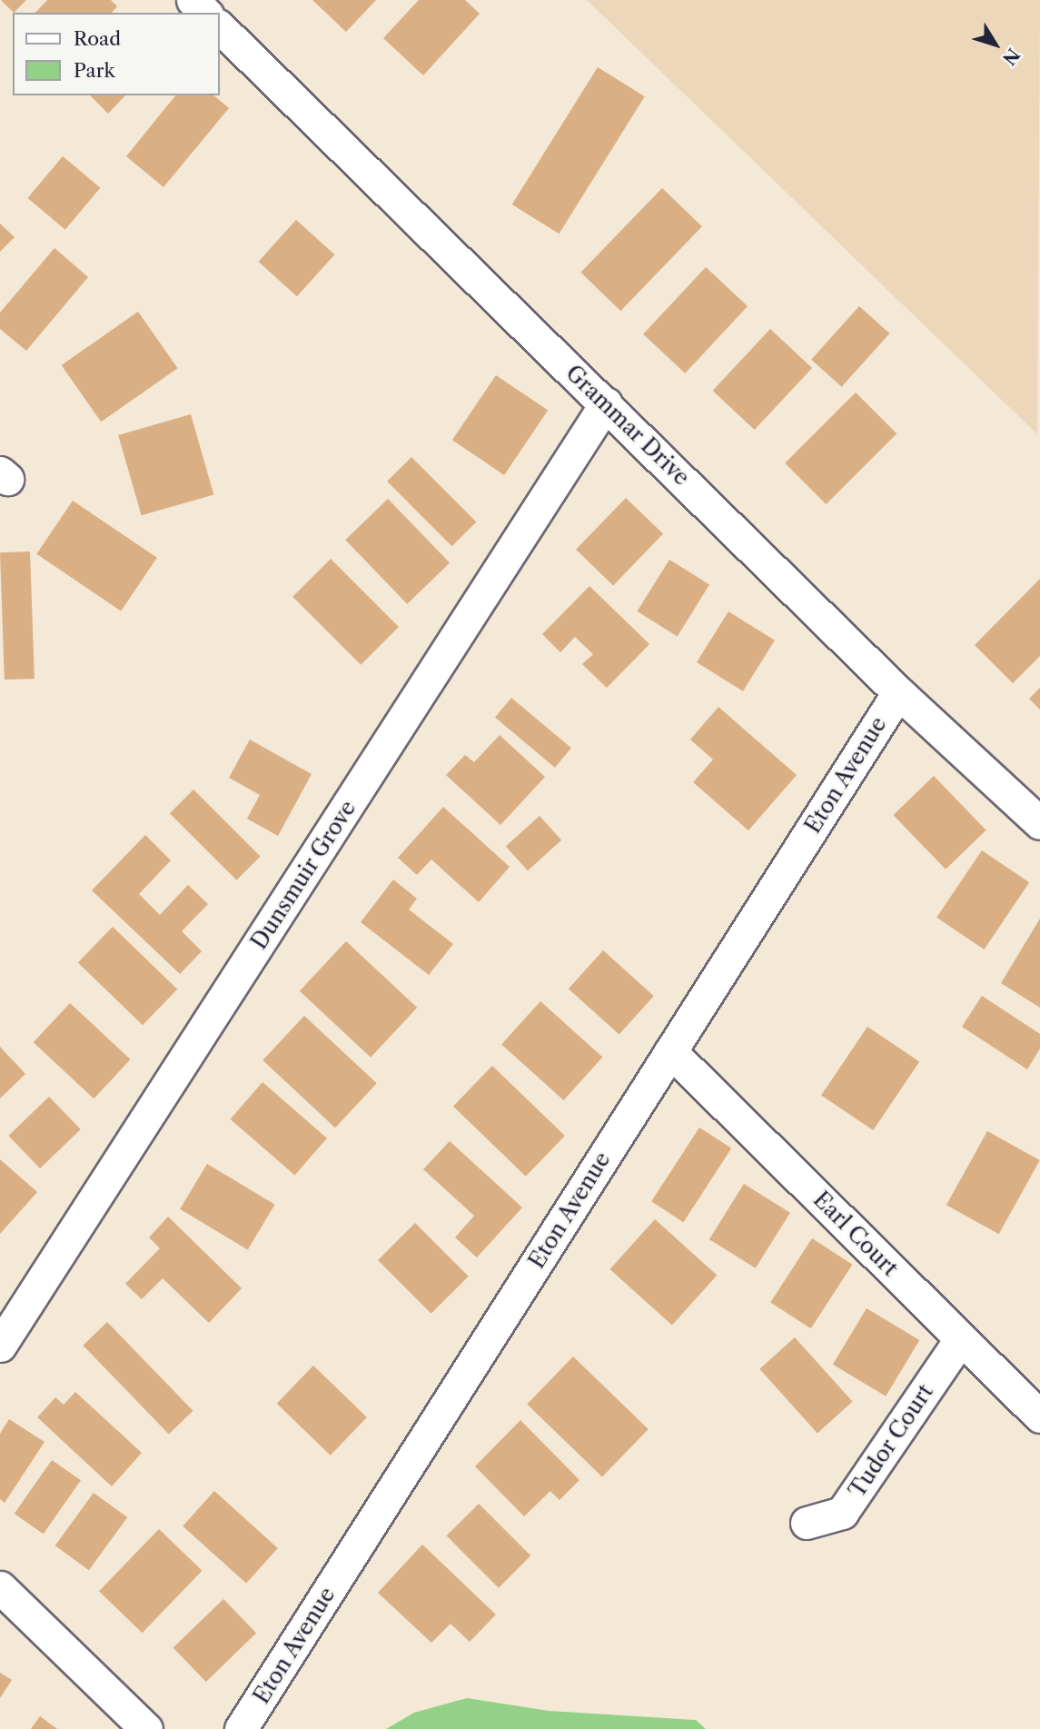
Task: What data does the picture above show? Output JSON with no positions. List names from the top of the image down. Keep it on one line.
{"streets":{"street":["Grammar Drive","Eton Avenue","Dunsmuir Grove","Earl Court","Tudor Court"]},"crossings":[["Grammar Drive","Eton Avenue"],["Grammar Drive","Dunsmuir Grove"],["Eton Avenue","Earl Court"],["Earl Court","Tudor Court"]],"legend":["Road","Park"],"north":"bottom right"}
